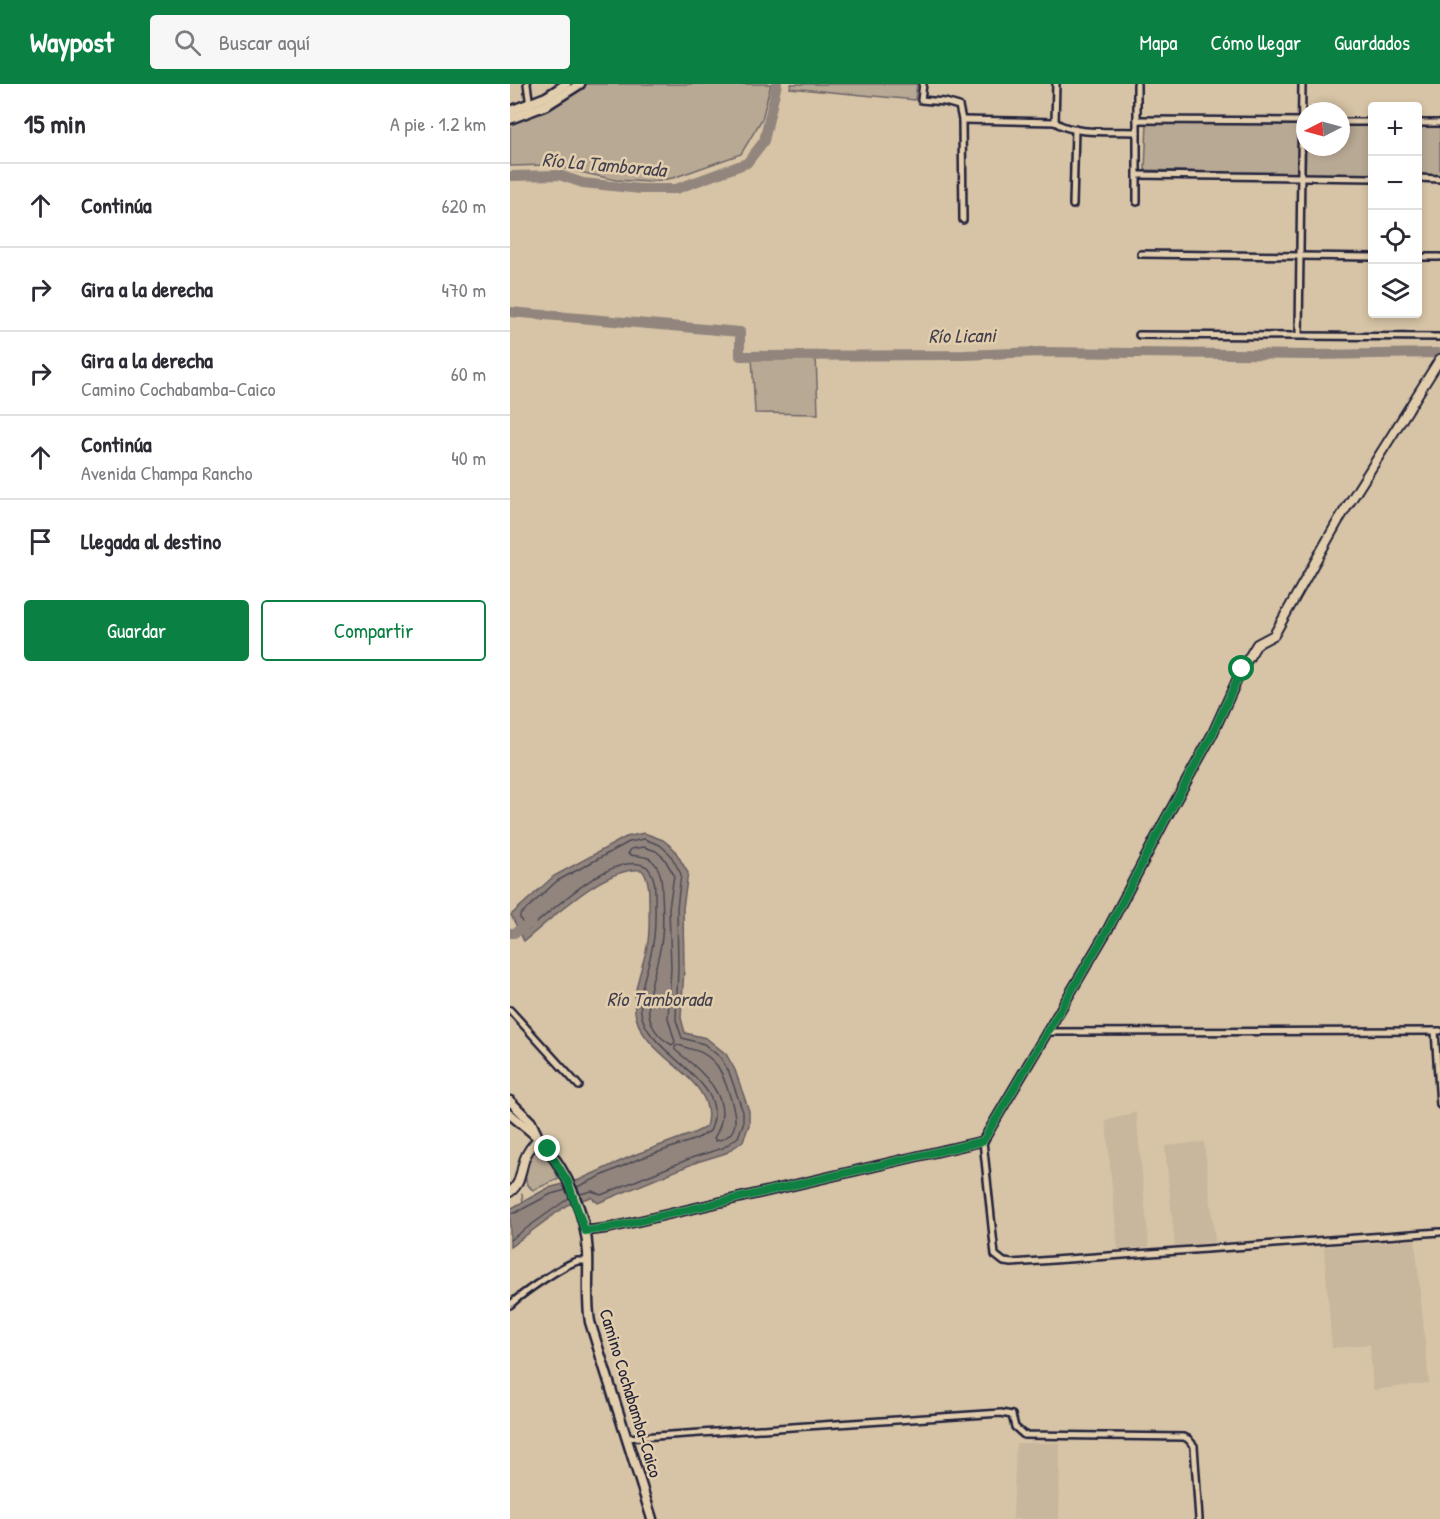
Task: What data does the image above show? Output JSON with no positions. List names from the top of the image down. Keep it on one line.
{"streets":{"main road":["Camino Cochabamba-Caico"]},"water":["Río La Tamborada","Río Licani","Río Tamborada"],"north":"left","page":{"header":"Waypost","search":"Buscar aquí","nav":["Mapa","Cómo llegar","Guardados"],"heading":["15 min","A pie · 1.2 km"],"map_buttons":["+","−"],"list":[["Continúa","620 m"],["Gira a la derecha","470 m"],["Gira a la derecha","Camino Cochabamba-Caico","60 m"],["Continúa","Avenida Champa Rancho","40 m"],"Llegada al destino"],"buttons":["Guardar","Compartir"]}}
